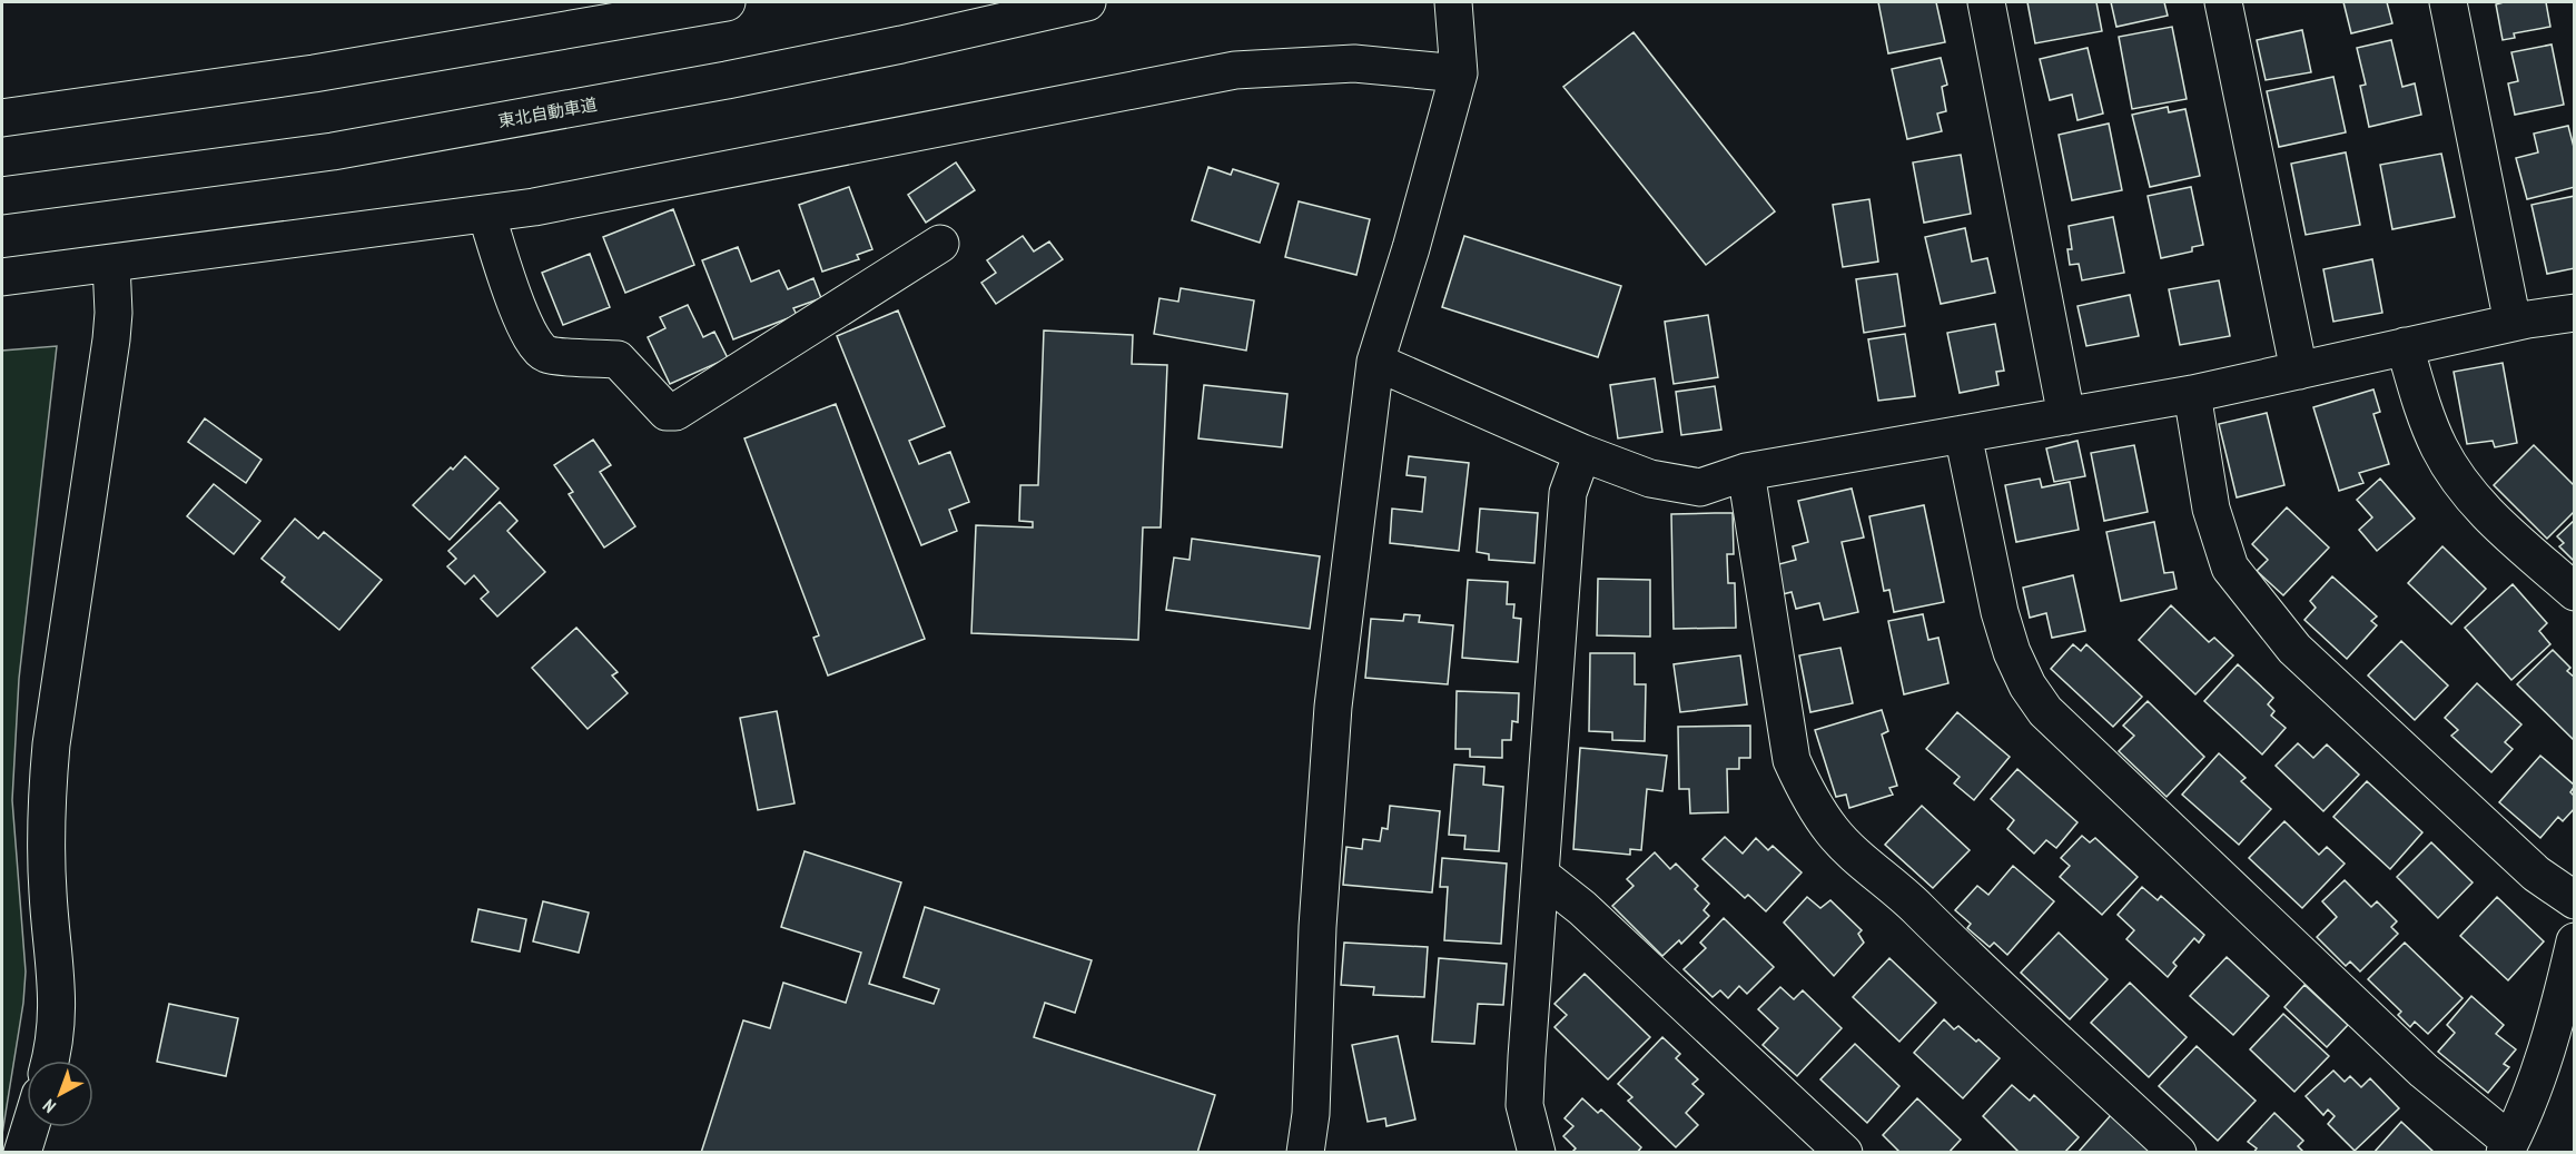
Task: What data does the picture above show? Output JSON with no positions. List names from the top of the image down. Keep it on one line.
{"streets":{"main road":["東北自動車道"]},"north":"bottom left"}
